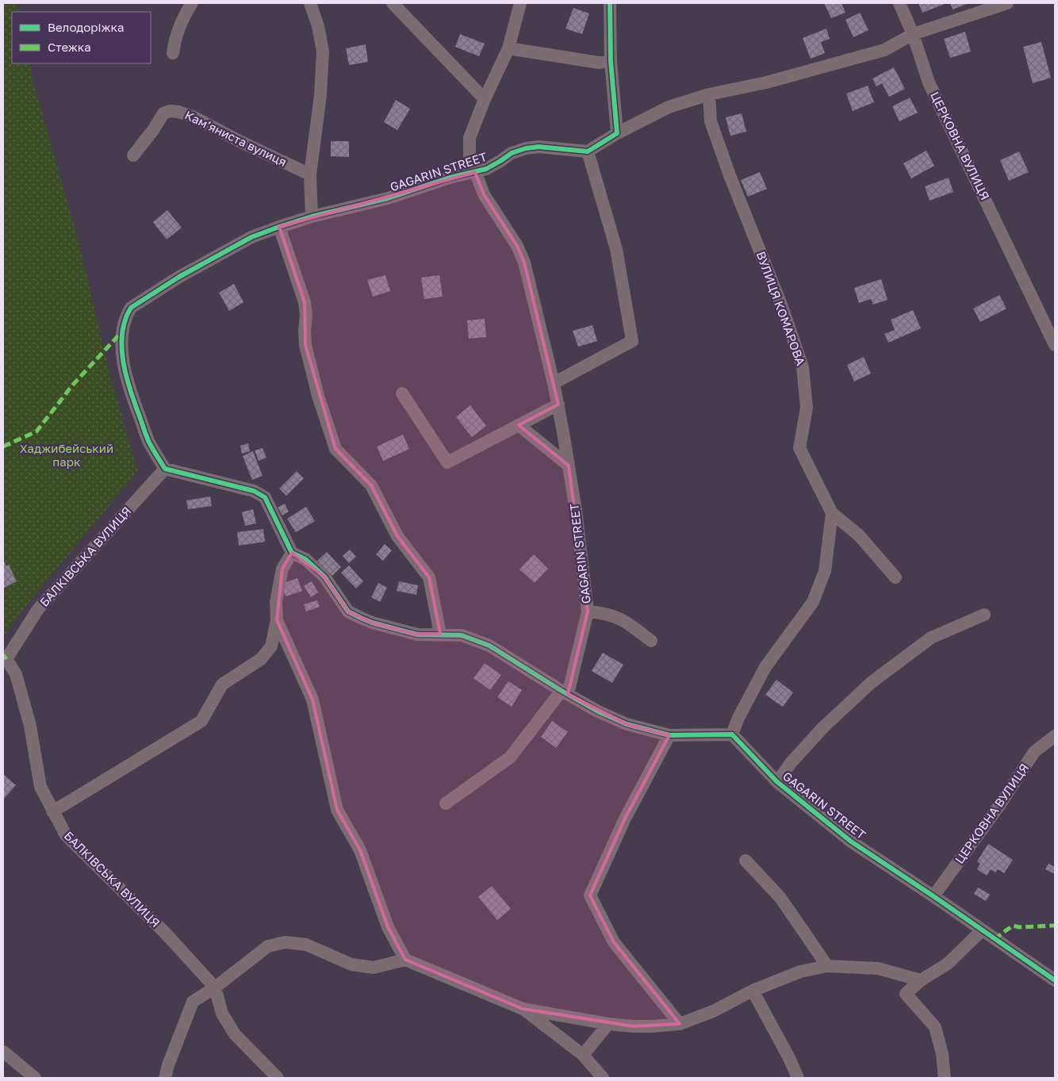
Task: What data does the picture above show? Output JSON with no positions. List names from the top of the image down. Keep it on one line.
{"streets":{"street":["Камʼяниста вулиця","ЦЕРКОВНА ВУЛИЦЯ","GAGARIN STREET","ВУЛИЦЯ КОМАРОВА","БАЛКІВСЬКА ВУЛИЦЯ"]},"crossings":[["ЦЕРКОВНА ВУЛИЦЯ","GAGARIN STREET"]],"parks":["Хаджибейський парк"],"legend":["Велодоріжка","Стежка"]}
